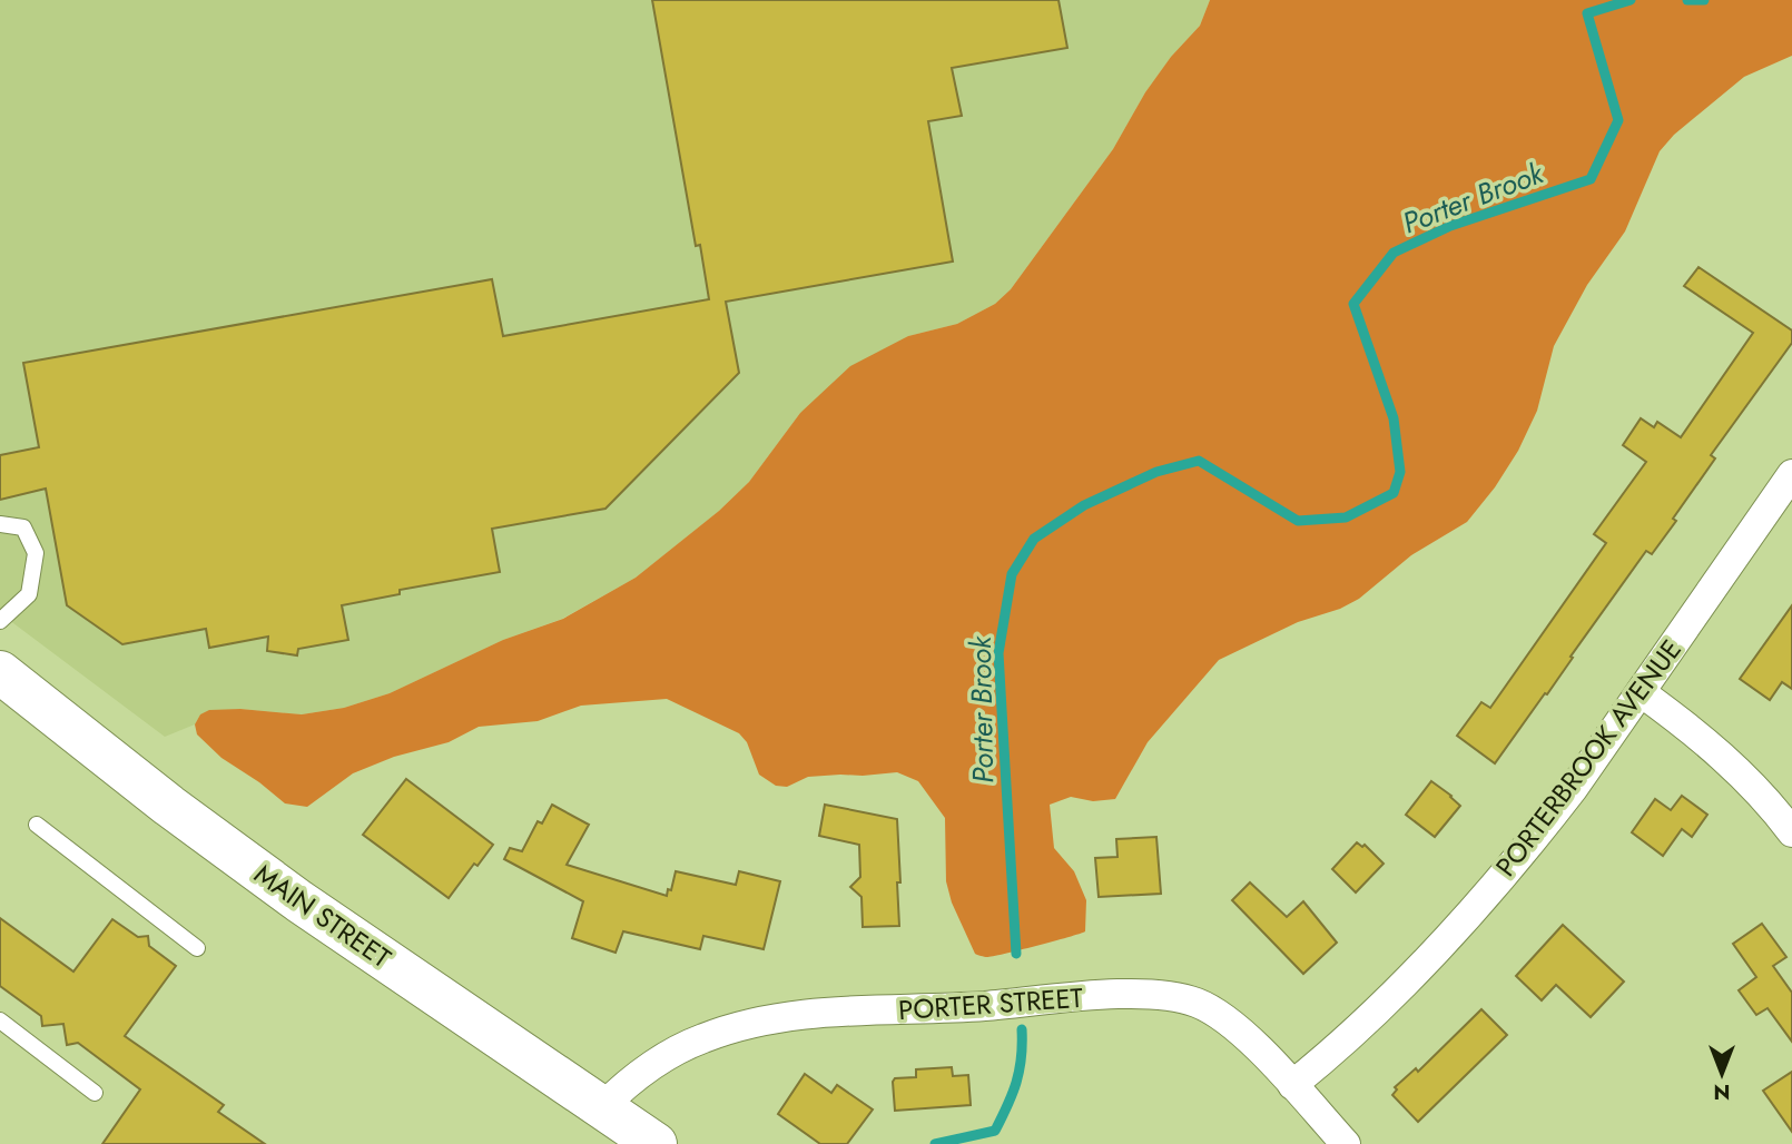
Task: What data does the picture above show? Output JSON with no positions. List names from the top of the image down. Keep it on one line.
{"streets":{"main road":["MAIN STREET"],"street":["PORTERBROOK AVENUE","PORTER STREET"]},"crossings":[["PORTERBROOK AVENUE","PORTER STREET"],["MAIN STREET","PORTER STREET"]],"water":["Porter Brook"],"north":"bottom"}
